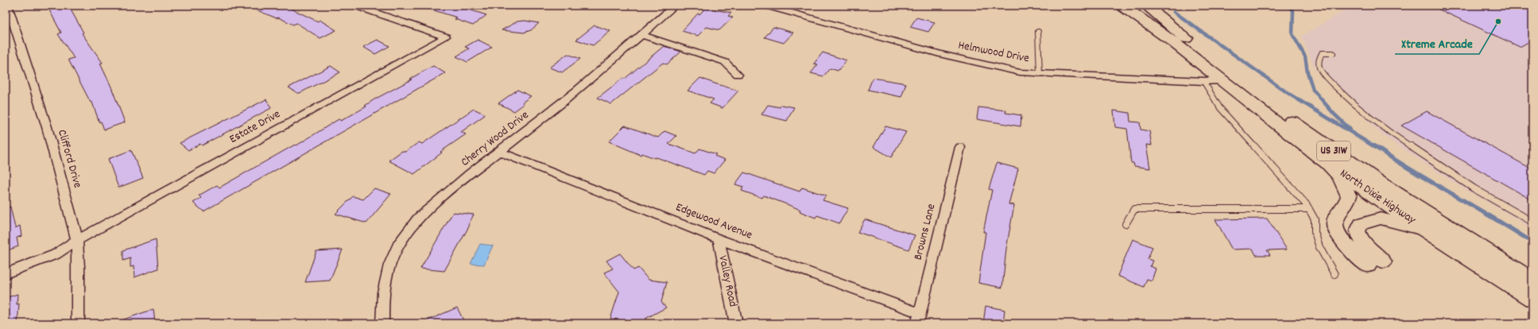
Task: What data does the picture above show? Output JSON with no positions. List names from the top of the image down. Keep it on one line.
{"streets":{"main road":["US 31W","North Dixie Highway"],"street":["Helmwood Drive","Estate Drive","Cherry Wood Drive","Clifford Drive","Edgewood Avenue","Browns Lane","Valley Road"]},"crossings":[["Helmwood Drive","North Dixie Highway"],["Estate Drive","Clifford Drive"],["Cherry Wood Drive","Edgewood Avenue"],["Edgewood Avenue","Browns Lane"],["Edgewood Avenue","Valley Road"]],"places":["Xtreme Arcade"]}
